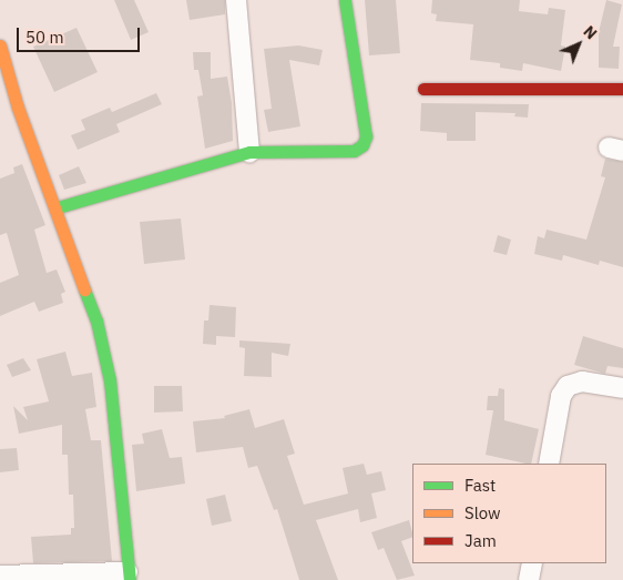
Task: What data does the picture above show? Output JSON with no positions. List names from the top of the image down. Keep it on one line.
{"legend":["Fast","Slow","Jam"],"scale_bar":"50 m","north":"top right"}
